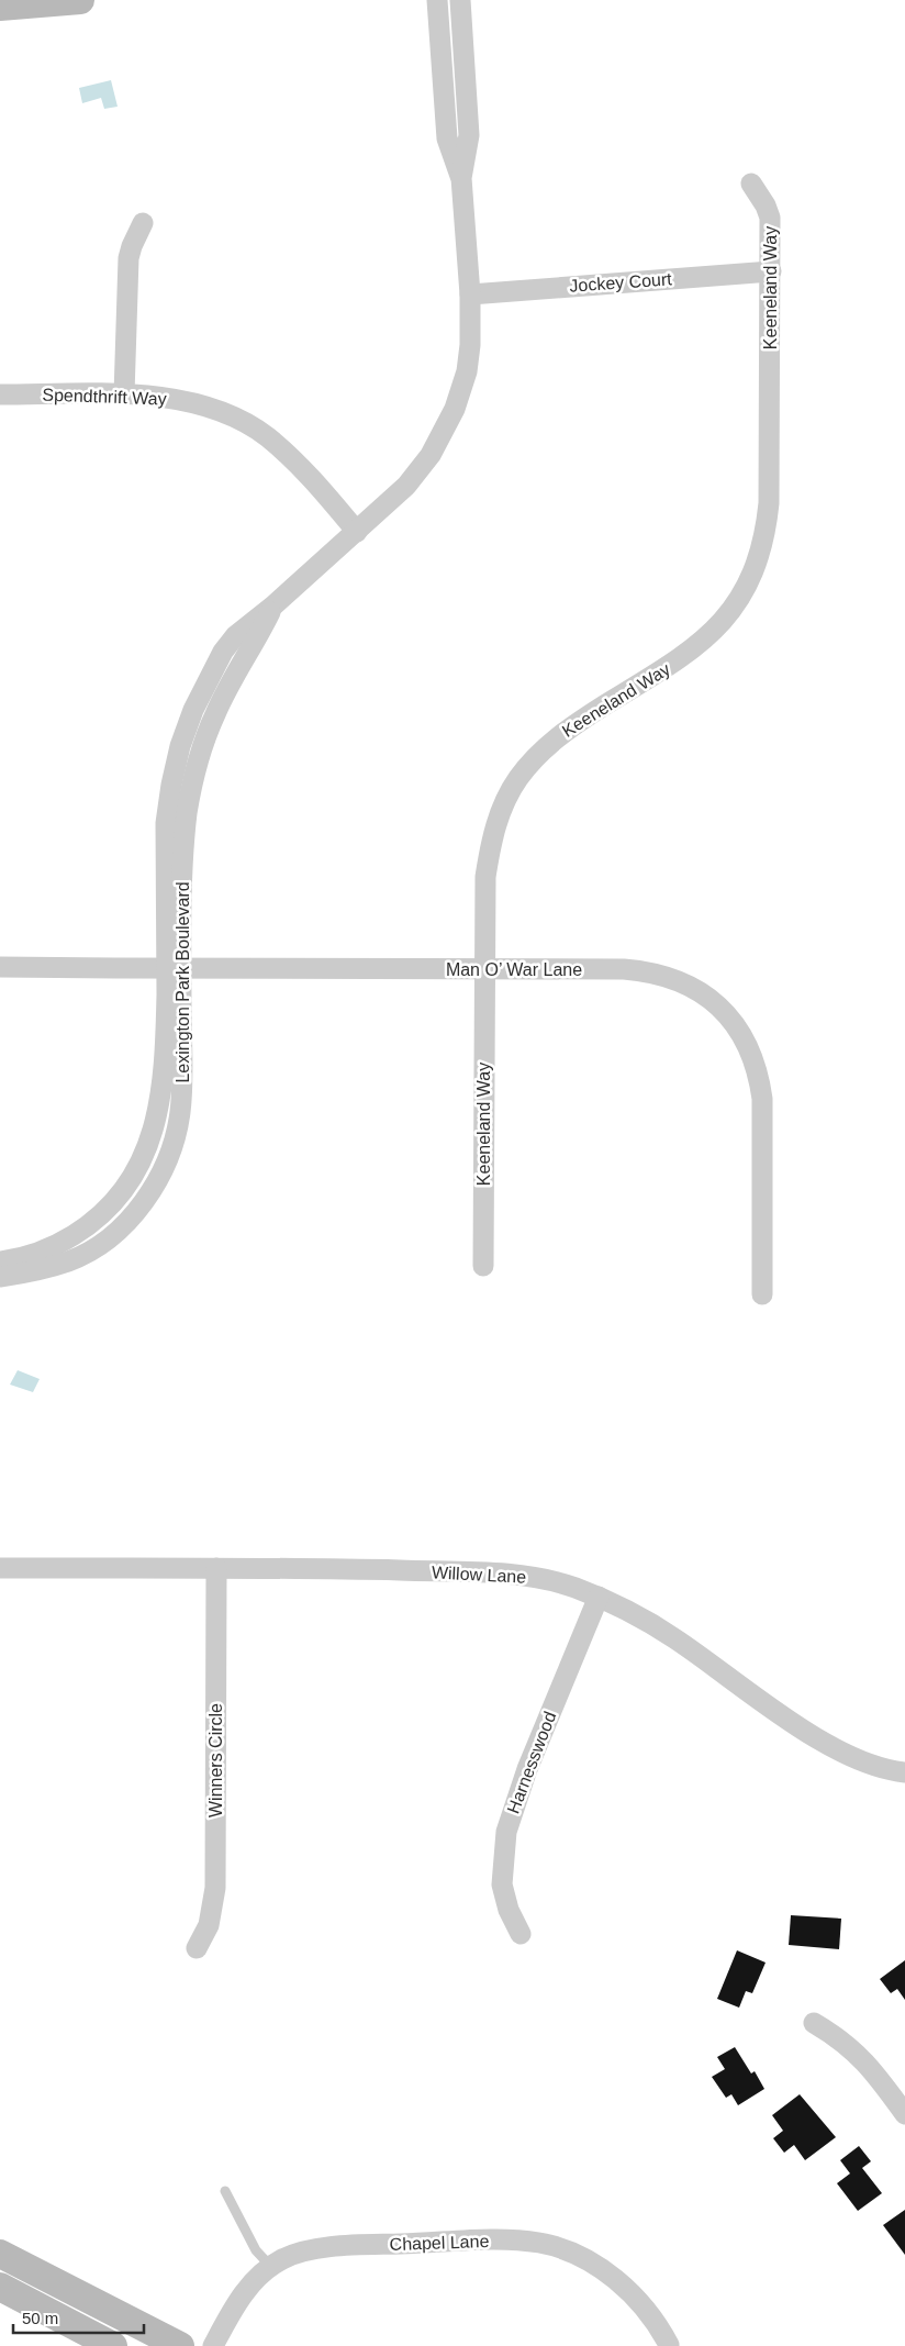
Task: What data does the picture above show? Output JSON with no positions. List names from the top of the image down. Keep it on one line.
{"streets":{"street":["Jockey Court","Keeneland Way","Spendthrift Way","Man O’ War Lane","Lexington Park Boulevard","Willow Lane","Winners Circle","Harnesswood","Chapel Lane"]},"crossings":[["Jockey Court","Keeneland Way"],["Jockey Court","Lexington Park Boulevard"],["Keeneland Way","Man O’ War Lane"],["Spendthrift Way","Lexington Park Boulevard"],["Man O’ War Lane","Lexington Park Boulevard"],["Willow Lane","Winners Circle"],["Willow Lane","Harnesswood"]],"scale_bar":"50 m"}
